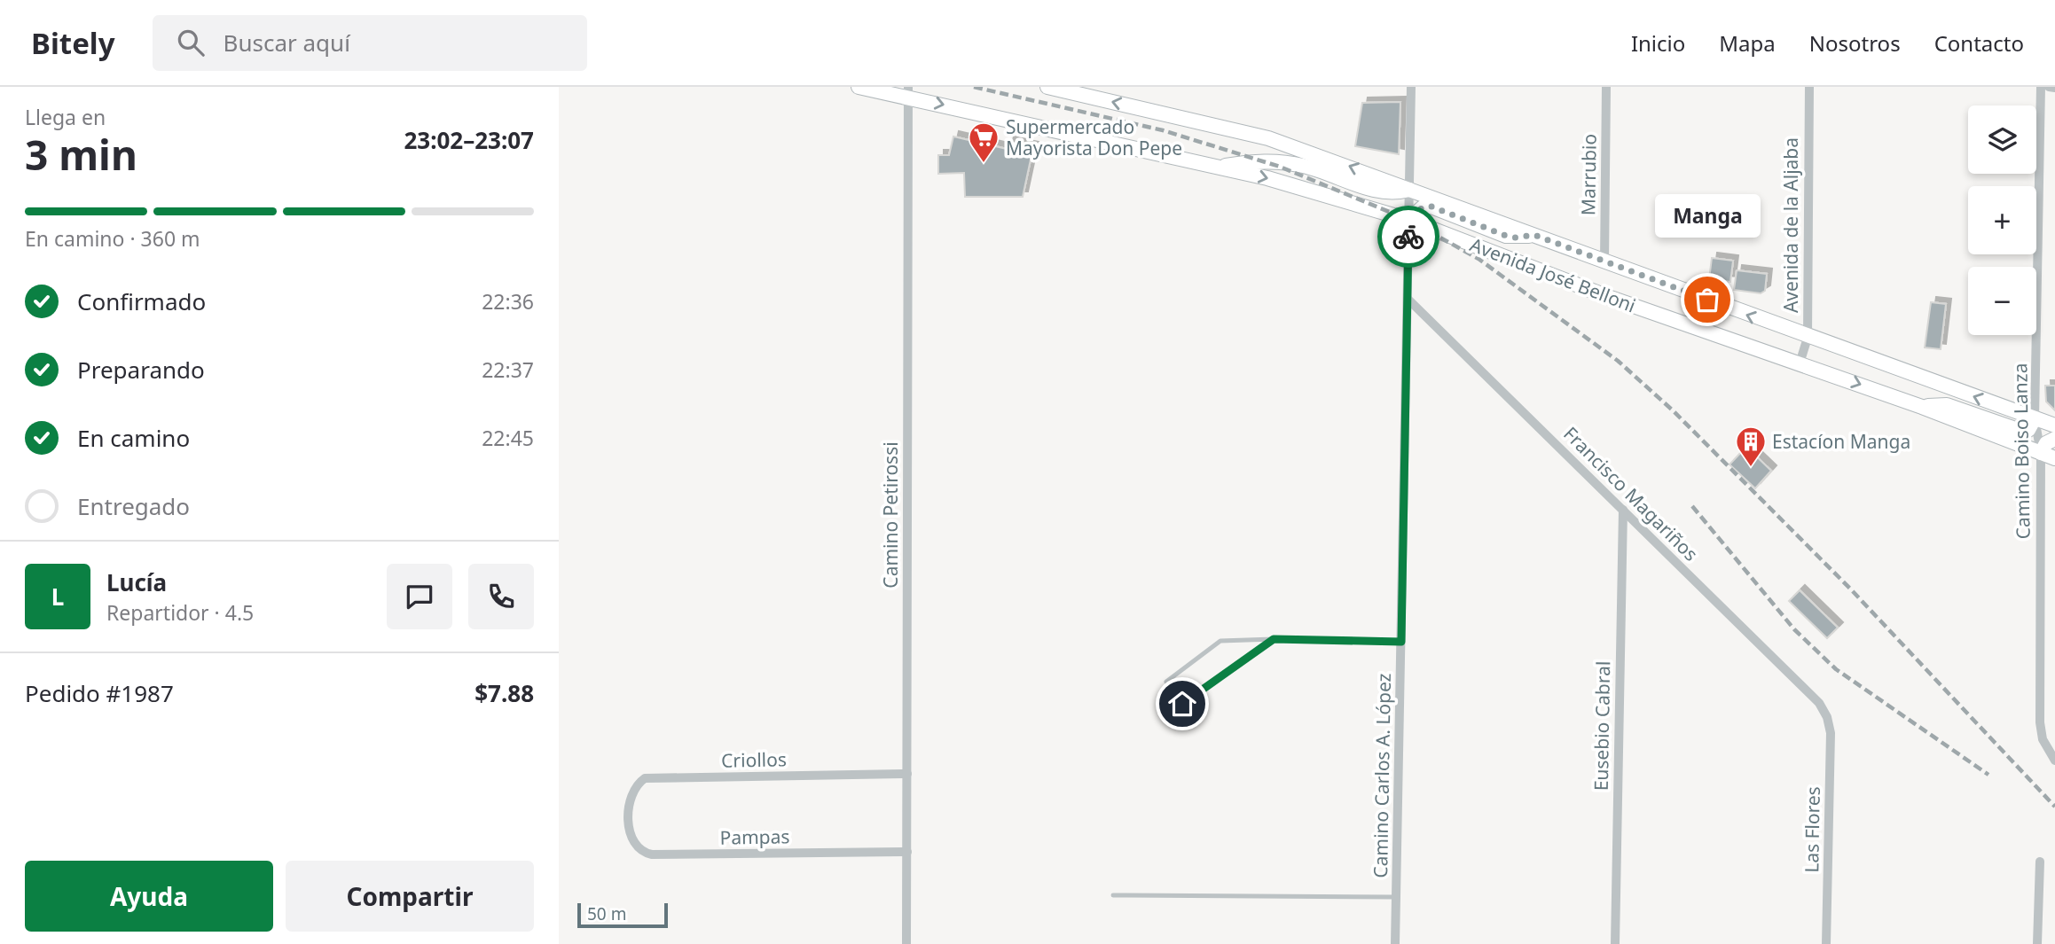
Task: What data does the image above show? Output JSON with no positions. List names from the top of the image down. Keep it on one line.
{"streets":{"main road":["Avenida José Belloni"],"street":["Marrubio","Avenida de la Aljaba","Camino Boiso Lanza","Francisco Magariños","Camino Petirossi","Eusebio Cabral","Criollos","Camino Carlos A. López","Las Flores","Pampas"]},"crossings":[["Marrubio","Avenida José Belloni"],["Avenida de la Aljaba","Avenida José Belloni"],["Avenida José Belloni","Camino Boiso Lanza"],["Avenida José Belloni","Camino Petirossi"],["Avenida José Belloni","Camino Carlos A. López"],["Francisco Magariños","Eusebio Cabral"],["Francisco Magariños","Camino Carlos A. López"],["Francisco Magariños","Las Flores"],["Camino Petirossi","Criollos"],["Camino Petirossi","Pampas"],["Criollos","Pampas"]],"places":{"supermarket":["Supermercado Mayorista Don Pepe"],"other":["Manga"],"building":["Estacíon Manga"]},"scale_bar":"50 m","page":{"header":"Bitely","search":"Buscar aquí","nav":["Inicio","Mapa","Nosotros","Contacto"],"heading":["3 min","Llega en","23:02–23:07"],"panel":["Lucía","Repartidor · 4.5","Pedido #1987","$7.88"],"map_buttons":["+","−"],"bar":"En camino · 360 m","bubble":"Manga","list":[["Confirmado","22:36"],["Preparando","22:37"],["En camino","22:45"],"Entregado"],"round":"L","buttons":["Ayuda","Compartir"],"scale":"50 m"}}
